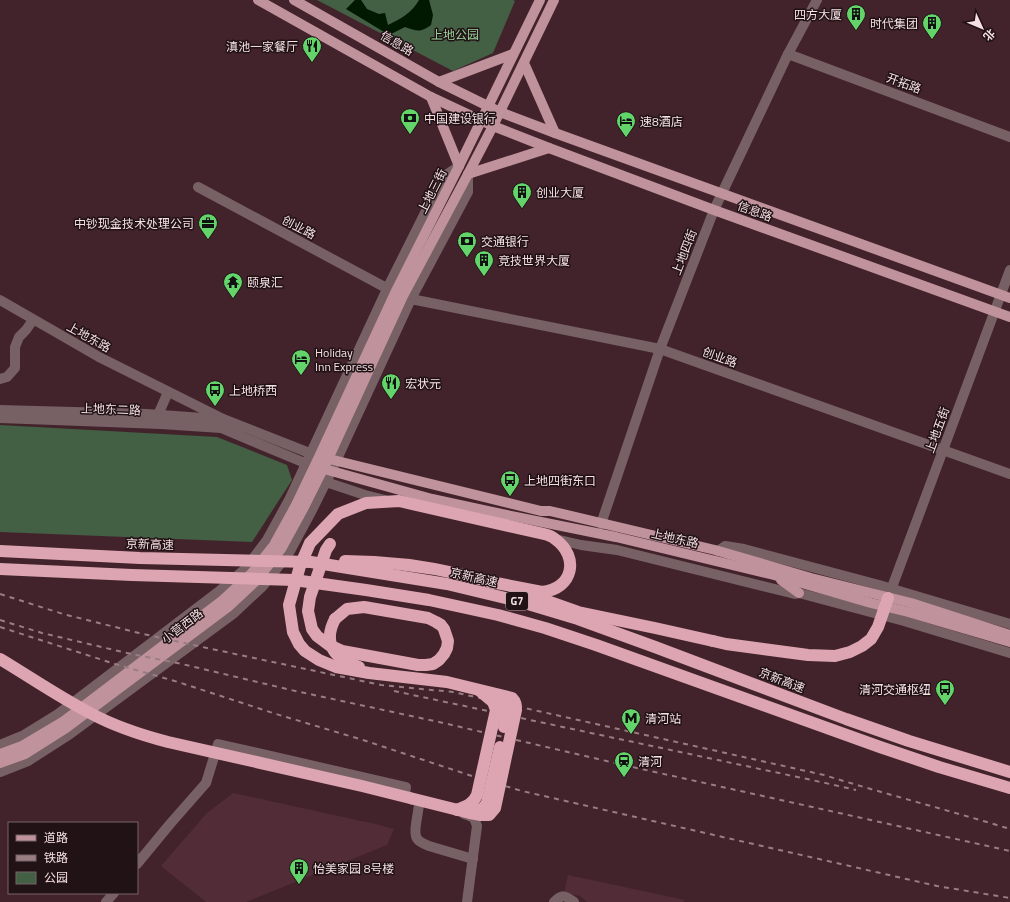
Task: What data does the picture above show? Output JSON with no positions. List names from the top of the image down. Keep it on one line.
{"streets":{"highway":["京新高速","G7"],"main road":["信息路","上地三街","上地东路","小营西路"],"street":["开拓路","创业路","上地四街","上地东二路","上地五街"]},"crossings":[["信息路","上地三街"],["信息路","上地四街"],["信息路","上地五街"],["开拓路","上地四街"],["上地三街","创业路"],["上地三街","上地东路"],["上地三街","小营西路"],["创业路","上地四街"],["创业路","上地五街"],["上地四街","上地东路"],["上地东路","上地东二路"],["上地东路","上地五街"],["上地东路","小营西路"]],"parks":["上地公园"],"places":{"building":["四方大厦","时代集团","创业大厦","竞技世界大厦","怡美家园 8号楼"],"restaurant":["滇池一家餐厅","宏状元"],"bank":["中国建设银行","交通银行"],"hotel":["速8酒店","Holiday Inn Express"],"office":["中钞现金技术处理公司"],"temple":["颐泉汇"],"bus stop":["上地桥西","上地四街东口","清河交通枢纽"],"metro station":["清河站"],"station":["清河"]},"legend":["道路","铁路","公园"],"north":"bottom right"}
